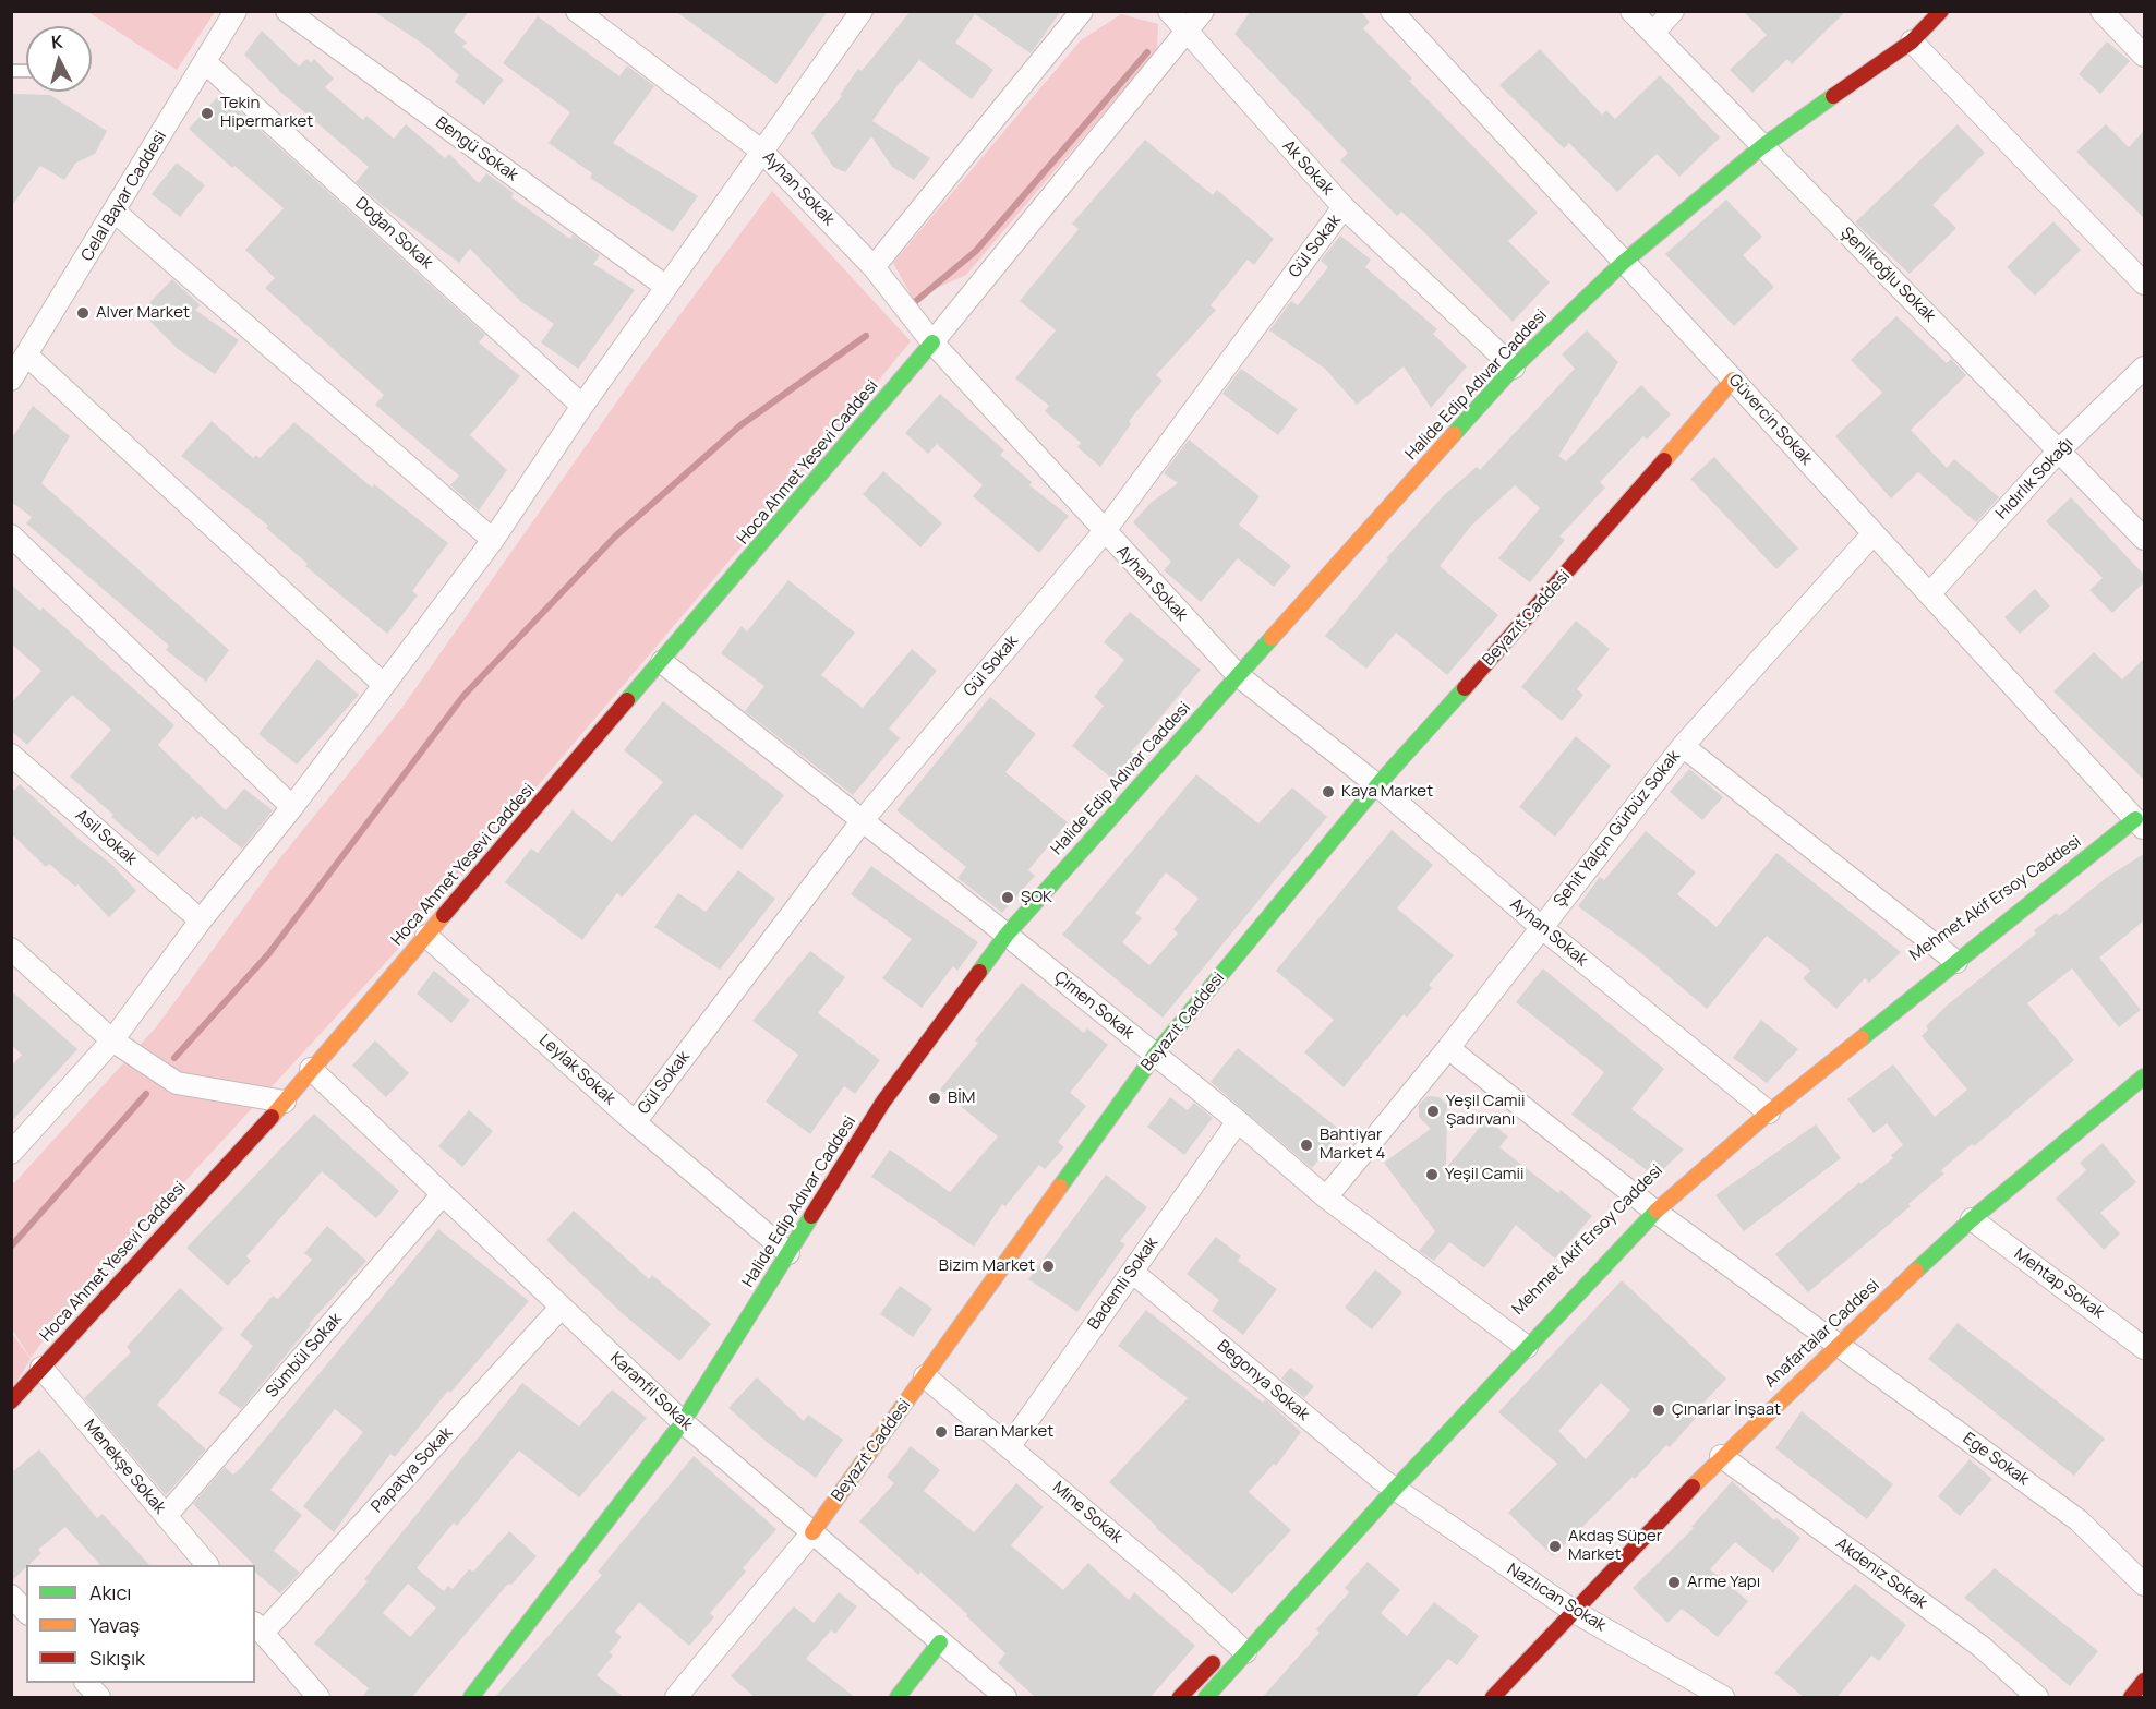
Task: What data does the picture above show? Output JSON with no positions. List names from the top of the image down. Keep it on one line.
{"streets":{"street":["Bengü Sokak","Ak Sokak","Ayhan Sokak","Celal Bayar Caddesi","Doğan Sokak","Gül Sokak","Şenlikoğlu Sokak","Halide Edip Adıvar Caddesi","Güvercin Sokak","Hoca Ahmet Yesevi Caddesi","Hıdırlık Sokağı","Beyazıt Caddesi","Şehit Yalçın Gürbüz Sokak","Asil Sokak","Mehmet Akif Ersoy Caddesi","Çimen Sokak","Leylak Sokak","Bademli Sokak","Mehtap Sokak","Anafartalar Caddesi","Sümbül Sokak","Begonya Sokak","Karanfil Sokak","Ege Sokak","Menekşe Sokak","Papatya Sokak","Mine Sokak","Akdeniz Sokak","Nazlıcan Sokak"]},"crossings":[["Ak Sokak","Gül Sokak"],["Ak Sokak","Halide Edip Adıvar Caddesi"],["Ayhan Sokak","Gül Sokak"],["Ayhan Sokak","Halide Edip Adıvar Caddesi"],["Ayhan Sokak","Hoca Ahmet Yesevi Caddesi"],["Ayhan Sokak","Beyazıt Caddesi"],["Ayhan Sokak","Şehit Yalçın Gürbüz Sokak"],["Ayhan Sokak","Mehmet Akif Ersoy Caddesi"],["Celal Bayar Caddesi","Doğan Sokak"],["Gül Sokak","Çimen Sokak"],["Gül Sokak","Leylak Sokak"],["Şenlikoğlu Sokak","Halide Edip Adıvar Caddesi"],["Şenlikoğlu Sokak","Hıdırlık Sokağı"],["Halide Edip Adıvar Caddesi","Güvercin Sokak"],["Halide Edip Adıvar Caddesi","Çimen Sokak"],["Halide Edip Adıvar Caddesi","Leylak Sokak"],["Halide Edip Adıvar Caddesi","Karanfil Sokak"],["Güvercin Sokak","Hıdırlık Sokağı"],["Güvercin Sokak","Beyazıt Caddesi"],["Güvercin Sokak","Şehit Yalçın Gürbüz Sokak"],["Güvercin Sokak","Mehmet Akif Ersoy Caddesi"],["Hoca Ahmet Yesevi Caddesi","Çimen Sokak"],["Hoca Ahmet Yesevi Caddesi","Leylak Sokak"],["Hoca Ahmet Yesevi Caddesi","Karanfil Sokak"],["Hoca Ahmet Yesevi Caddesi","Menekşe Sokak"],["Beyazıt Caddesi","Çimen Sokak"],["Beyazıt Caddesi","Karanfil Sokak"],["Beyazıt Caddesi","Mine Sokak"],["Şehit Yalçın Gürbüz Sokak","Çimen Sokak"],["Şehit Yalçın Gürbüz Sokak","Ege Sokak"],["Mehmet Akif Ersoy Caddesi","Çimen Sokak"],["Mehmet Akif Ersoy Caddesi","Begonya Sokak"],["Mehmet Akif Ersoy Caddesi","Ege Sokak"],["Mehmet Akif Ersoy Caddesi","Mine Sokak"],["Mehmet Akif Ersoy Caddesi","Nazlıcan Sokak"],["Çimen Sokak","Bademli Sokak"],["Bademli Sokak","Begonya Sokak"],["Bademli Sokak","Mine Sokak"],["Mehtap Sokak","Anafartalar Caddesi"],["Anafartalar Caddesi","Ege Sokak"],["Anafartalar Caddesi","Akdeniz Sokak"],["Anafartalar Caddesi","Nazlıcan Sokak"],["Sümbül Sokak","Karanfil Sokak"],["Sümbül Sokak","Menekşe Sokak"],["Begonya Sokak","Nazlıcan Sokak"],["Karanfil Sokak","Papatya Sokak"]],"places":["Tekin Hipermarket","Alver Market","Kaya Market","ŞOK","BİM","Yeşil Camii Şadırvanı","Bahtiyar Market 4","Yeşil Camii","Bizim Market","Çınarlar İnşaat","Baran Market","Akdaş Süper Market","Arme Yapı"],"legend":["Akıcı","Yavaş","Sıkışık"],"north":"top"}
